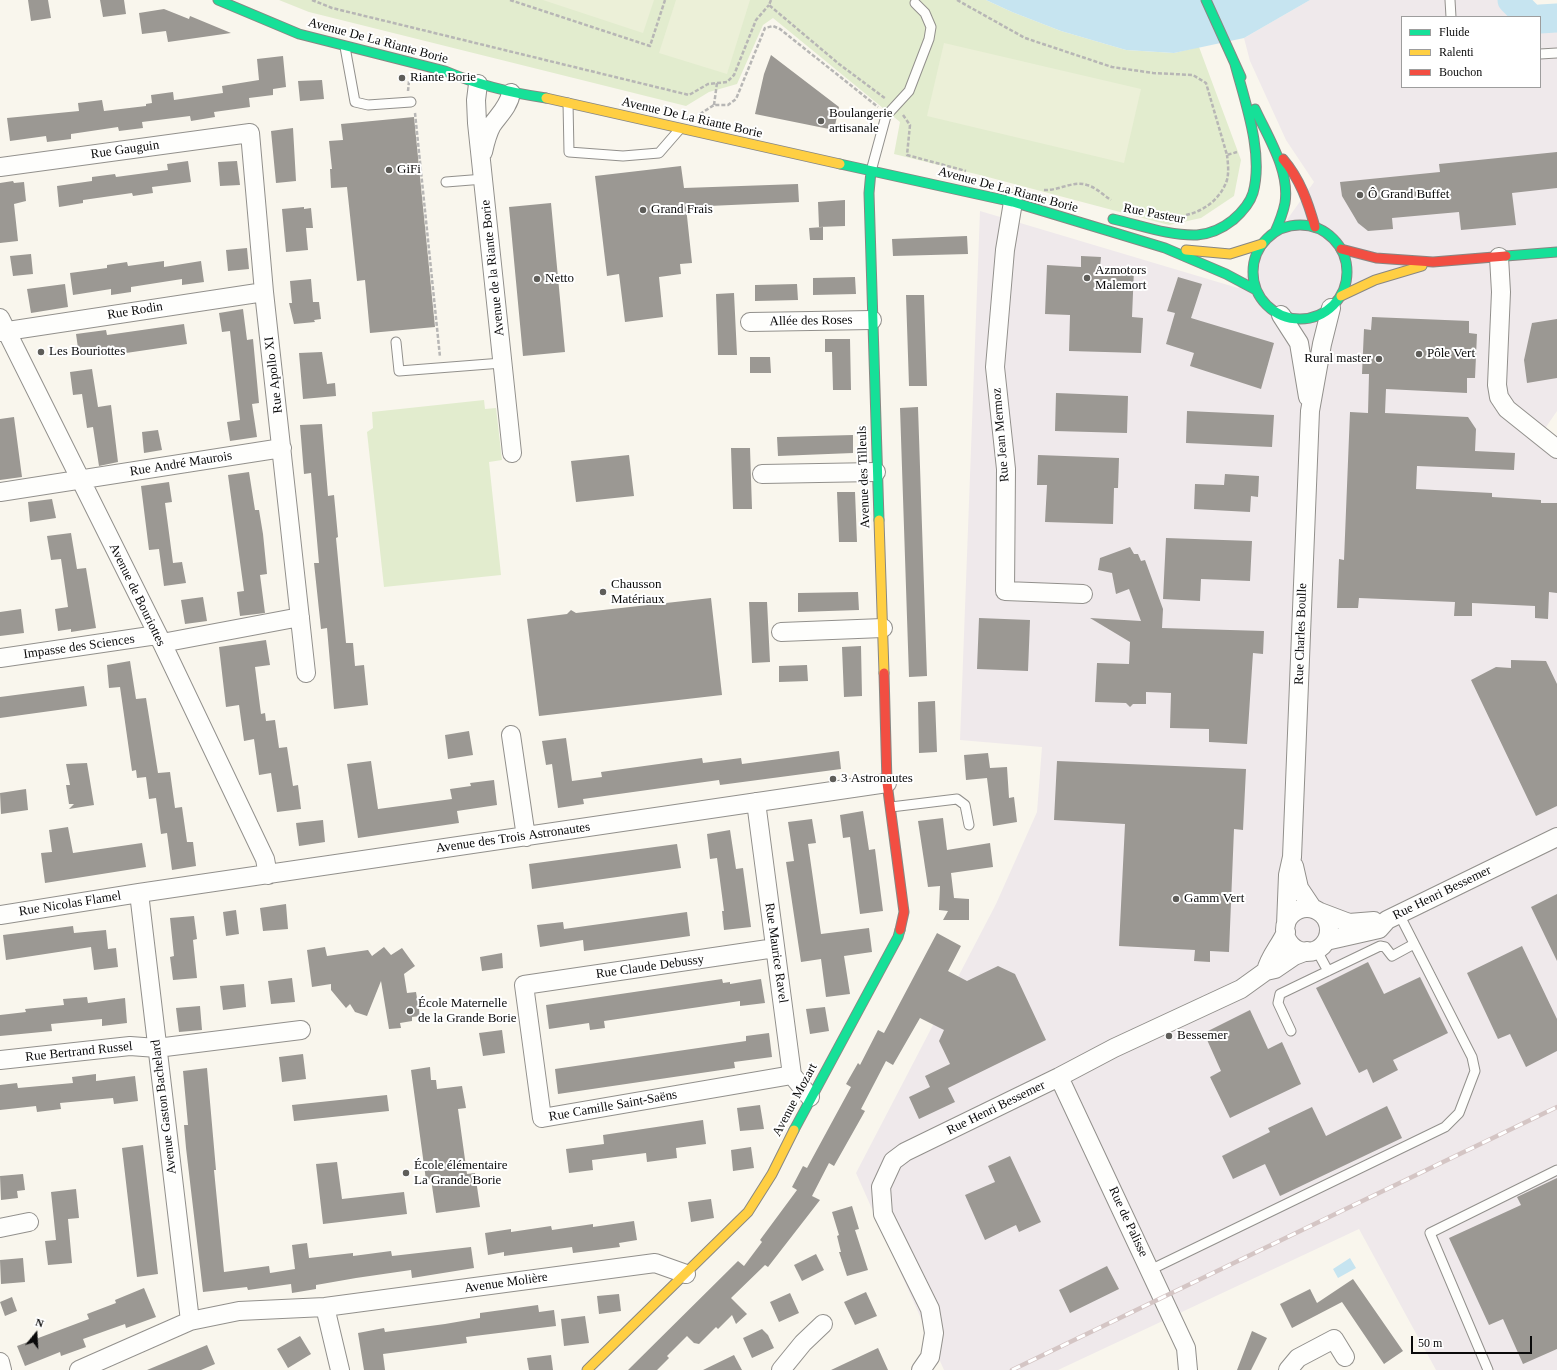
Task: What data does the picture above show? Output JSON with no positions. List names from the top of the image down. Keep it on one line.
{"streets":{"street":["Avenue De La Riante Borie","Rue Gauguin","Rue Pasteur","Avenue de la Riante Borie","Rue Rodin","Allée des Roses","Rue Apollo XI","Rue Jean Mermoz","Rue André Maurois","Avenue des Tilleuls","Avenue de Bouriottes","Rue Charles Boulle","Impasse des Sciences","Avenue des Trois Astronautes","Rue Henri Bessemer","Rue Nicolas Flamel","Rue Maurice Ravel","Rue Claude Debussy","Rue Bertrand Russel","Avenue Mozart","Rue Camille Saint-Saëns","Avenue Gaston Bachelard","Rue de Palisse","Avenue Molière"]},"crossings":[["Avenue De La Riante Borie","Rue Pasteur"],["Avenue De La Riante Borie","Avenue de la Riante Borie"],["Avenue De La Riante Borie","Rue Jean Mermoz"],["Avenue De La Riante Borie","Avenue des Tilleuls"],["Avenue De La Riante Borie","Rue Charles Boulle"],["Rue Gauguin","Rue Apollo XI"],["Rue Pasteur","Rue Charles Boulle"],["Rue Rodin","Rue Apollo XI"],["Rue Rodin","Avenue de Bouriottes"],["Allée des Roses","Avenue des Tilleuls"],["Rue Apollo XI","Rue André Maurois"],["Rue André Maurois","Avenue de Bouriottes"],["Avenue des Tilleuls","Avenue des Trois Astronautes"],["Avenue des Tilleuls","Avenue Mozart"],["Avenue de Bouriottes","Impasse des Sciences"],["Avenue de Bouriottes","Avenue des Trois Astronautes"],["Rue Charles Boulle","Rue Henri Bessemer"],["Avenue des Trois Astronautes","Rue Nicolas Flamel"],["Avenue des Trois Astronautes","Rue Maurice Ravel"],["Avenue des Trois Astronautes","Avenue Mozart"],["Avenue des Trois Astronautes","Avenue Gaston Bachelard"],["Rue Henri Bessemer","Rue de Palisse"],["Rue Nicolas Flamel","Avenue Gaston Bachelard"],["Rue Maurice Ravel","Rue Claude Debussy"],["Rue Maurice Ravel","Rue Camille Saint-Saëns"],["Rue Claude Debussy","Rue Camille Saint-Saëns"],["Rue Bertrand Russel","Avenue Gaston Bachelard"],["Avenue Mozart","Avenue Molière"],["Avenue Gaston Bachelard","Avenue Molière"]],"places":["Riante Borie","Boulangerie artisanale","GiFi","Ô Grand Buffet","Grand Frais","Azmotors Malemort","Netto","Les Bouriottes","Pôle Vert","Rural master","Chausson Matériaux","3 Astronautes","Gamm Vert","École Maternelle de la Grande Borie","Bessemer","École élémentaire La Grande Borie"],"legend":["Fluide","Ralenti","Bouchon"],"scale_bar":"50 m","north":"top"}
